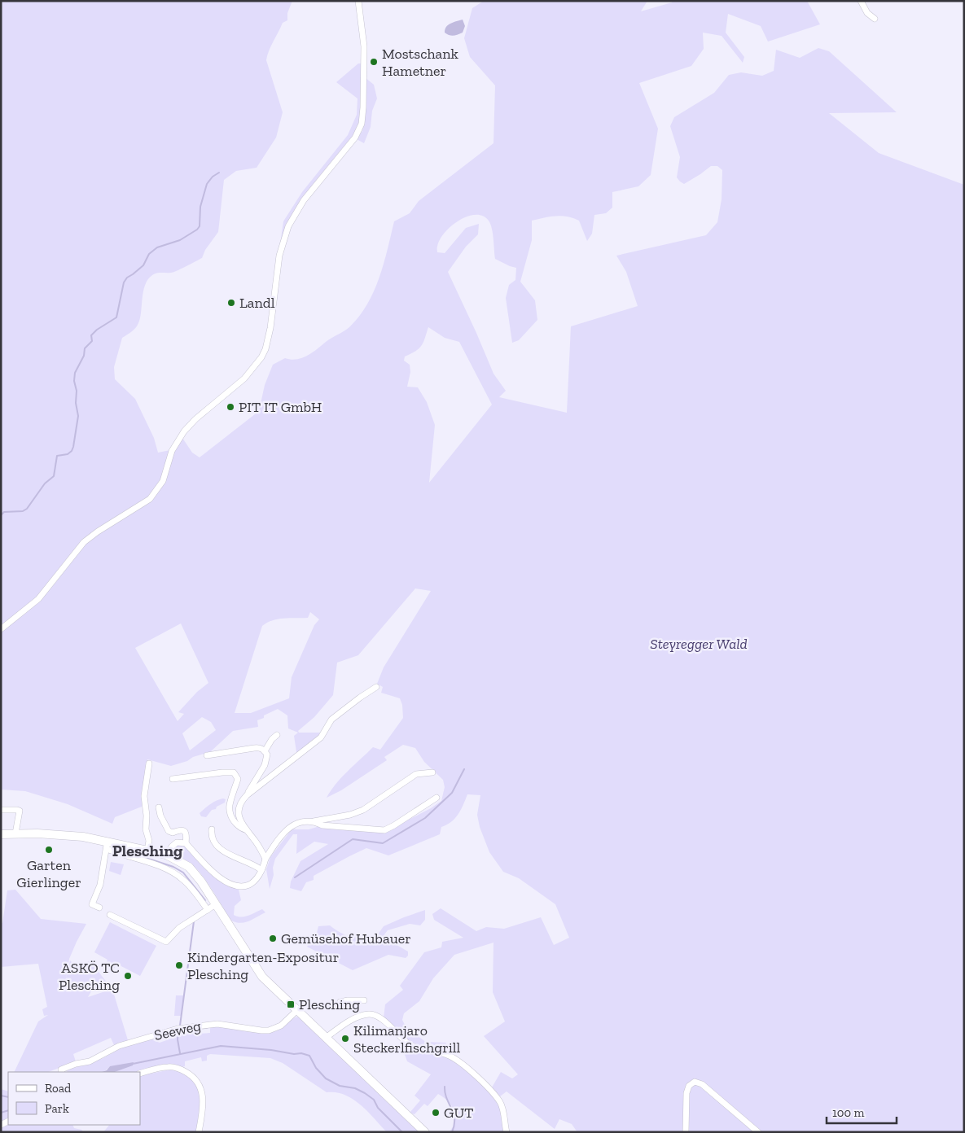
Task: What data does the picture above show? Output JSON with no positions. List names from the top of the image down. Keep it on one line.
{"streets":{"street":["Seeweg"]},"districts":["Plesching"],"parks":["Steyregger Wald"],"places":{"other":["Mostschank Hametner","Landl","PIT IT GmbH","Garten Gierlinger","Gemüsehof Hubauer","Kindergarten-Expositur Plesching","ASKÖ TC Plesching","Kilimanjaro Steckerlfischgrill","GUT"],"transit":["Plesching"]},"legend":["Road","Park"],"scale_bar":"100 m"}
